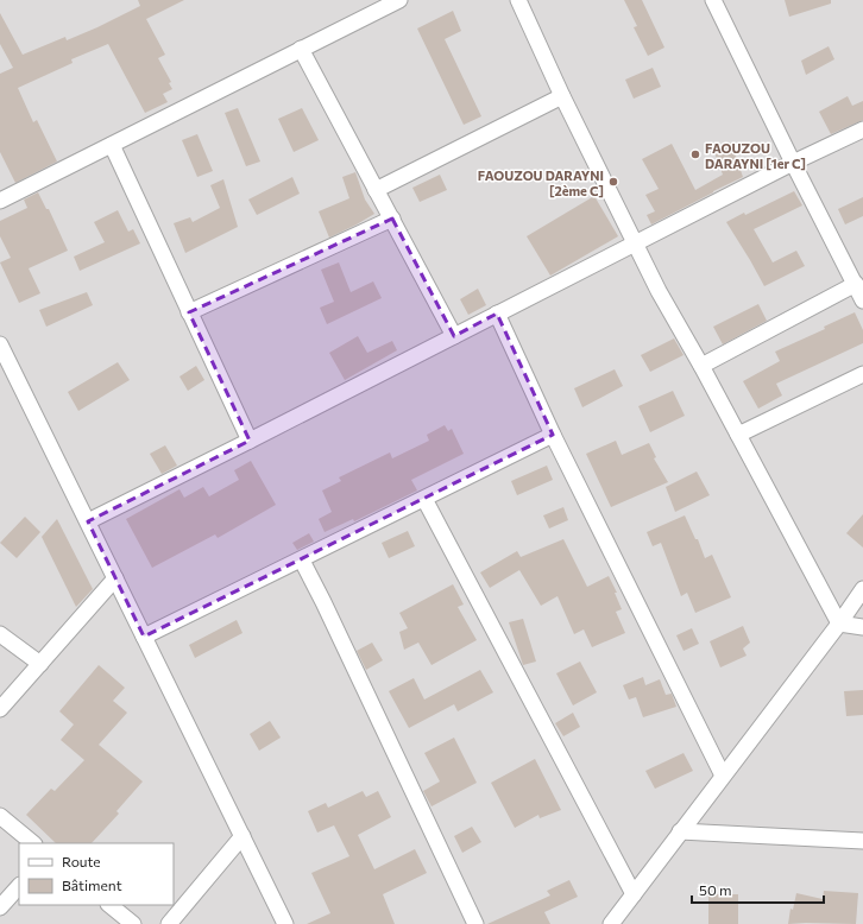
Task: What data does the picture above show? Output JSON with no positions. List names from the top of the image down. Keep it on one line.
{"places":["FAOUZOU DARAYNI [1er C]","FAOUZOU DARAYNI [2ème C]"],"legend":["Route","Bâtiment"],"scale_bar":"50 m"}
